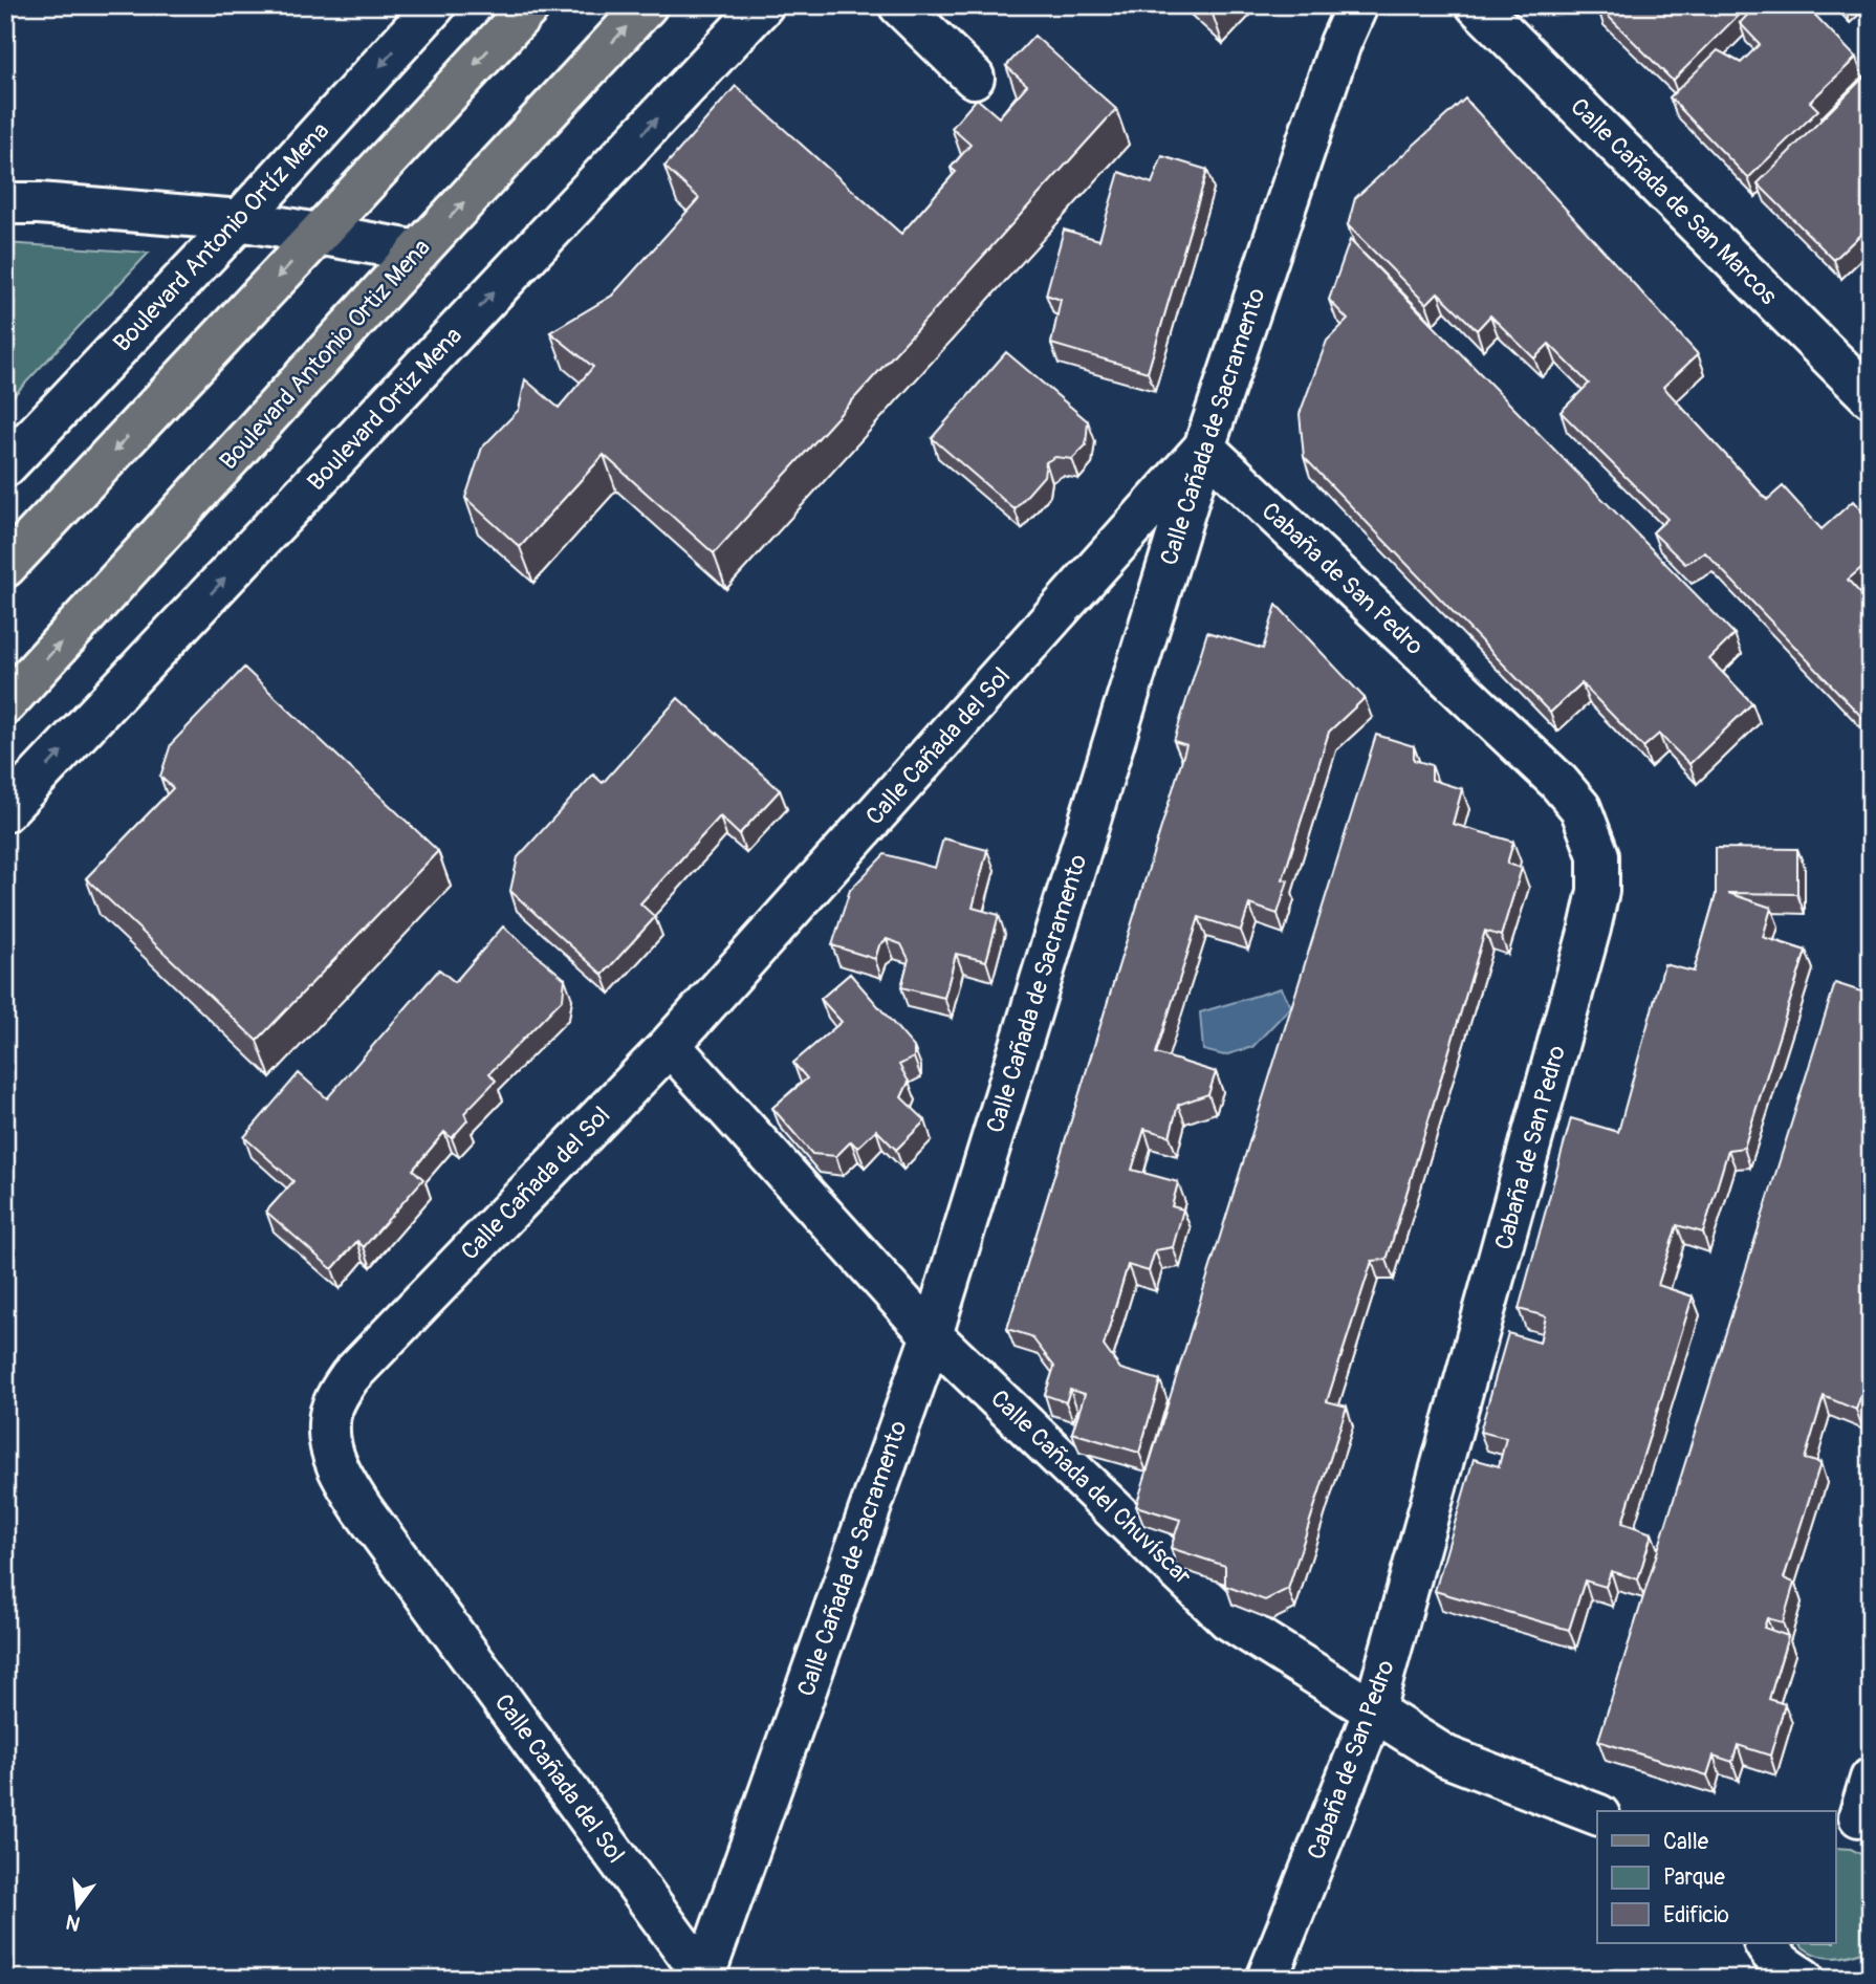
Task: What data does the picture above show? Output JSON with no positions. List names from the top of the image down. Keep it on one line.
{"streets":{"main road":["Boulevard Antonio Ortiz Mena"],"street":["Calle Cañada de San Marcos","Boulevard Antonio Ortíz Mena","Boulevard Ortiz Mena","Calle Cañada de Sacramento","Cabaña de San Pedro","Calle Cañada del Sol","Calle Cañada del Chuvíscar"]},"crossings":[["Calle Cañada de Sacramento","Cabaña de San Pedro"],["Calle Cañada de Sacramento","Calle Cañada del Sol"],["Calle Cañada de Sacramento","Calle Cañada del Chuvíscar"],["Cabaña de San Pedro","Calle Cañada del Sol"],["Cabaña de San Pedro","Calle Cañada del Chuvíscar"],["Calle Cañada del Sol","Calle Cañada del Chuvíscar"]],"one_way":["Boulevard Antonio Ortíz Mena","Boulevard Ortiz Mena"],"legend":["Calle","Parque","Edificio"],"north":"bottom"}
